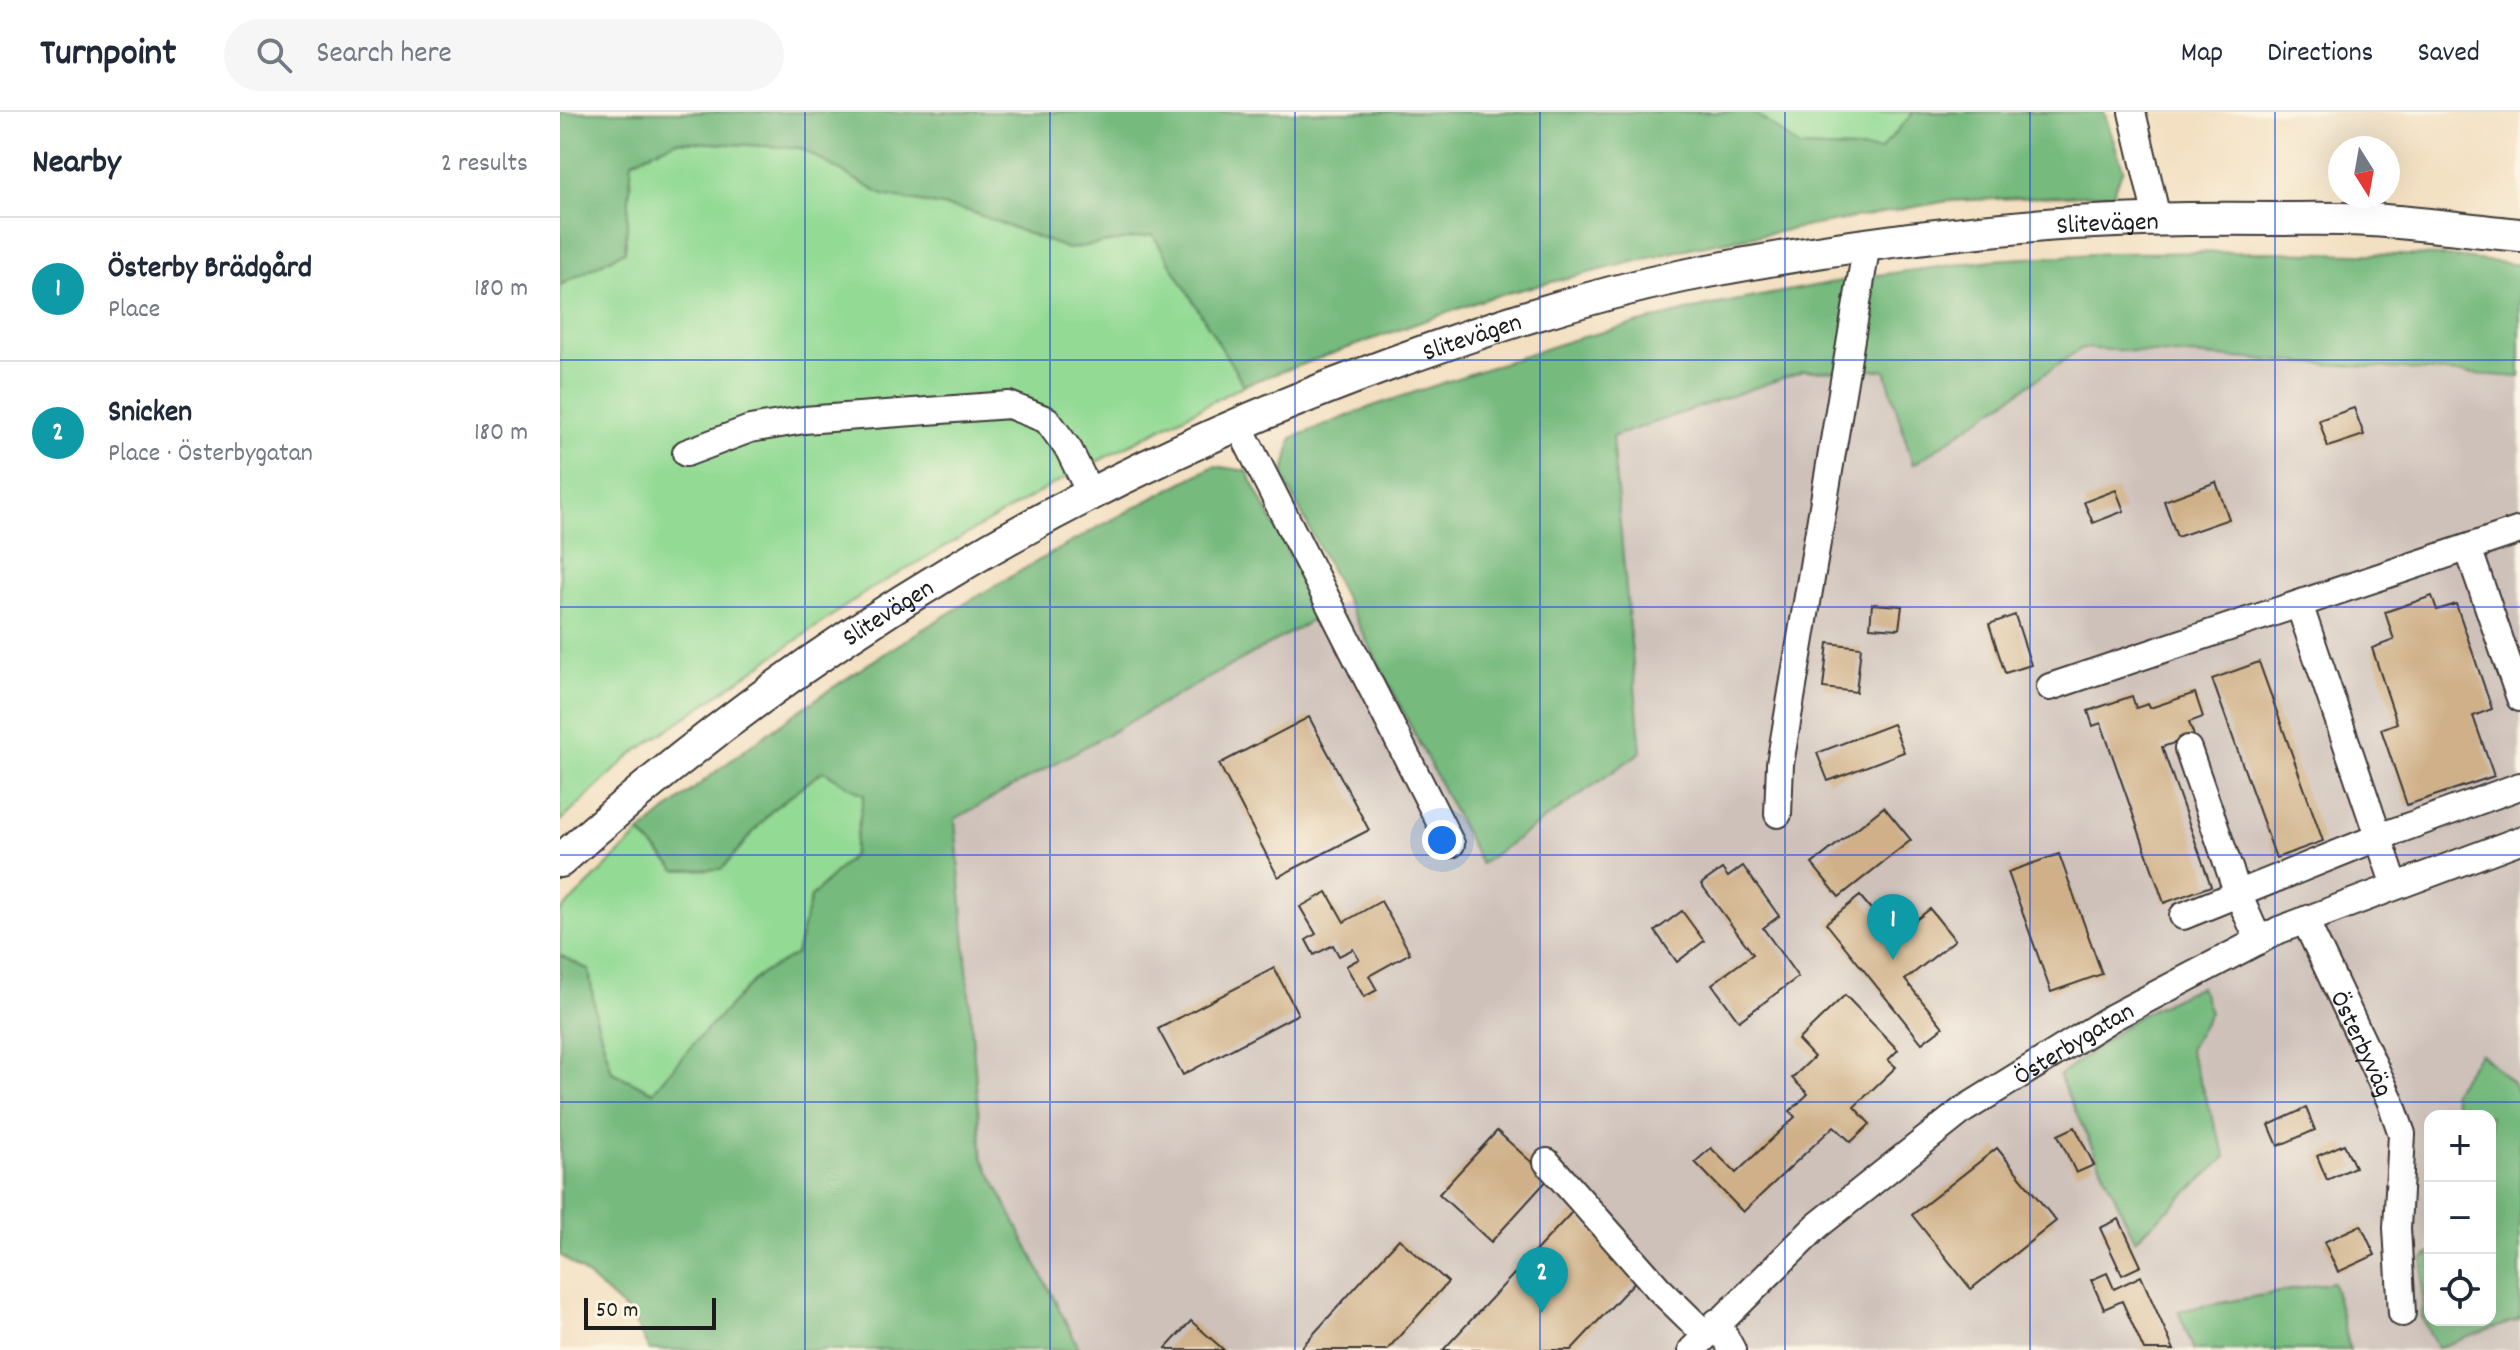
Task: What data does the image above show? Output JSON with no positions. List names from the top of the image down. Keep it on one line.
{"streets":{"main road":["Slitevägen"],"street":["Österbygatan","Österbyväg"]},"crossings":[["Österbygatan","Österbyväg"]],"scale_bar":"50 m","north":"bottom","page":{"header":"Turnpoint","search":"Search here","nav":["Map","Directions","Saved"],"heading":["Nearby","2 results"],"list":[{"mark":"1","name":"Österby Brädgård","note":"Place","value":"180 m"},{"mark":"2","name":"Snicken","note":"Place · Österbygatan","value":"180 m"}],"pins":["1","2"],"map_buttons":["+","−"],"scale":"50 m"}}
